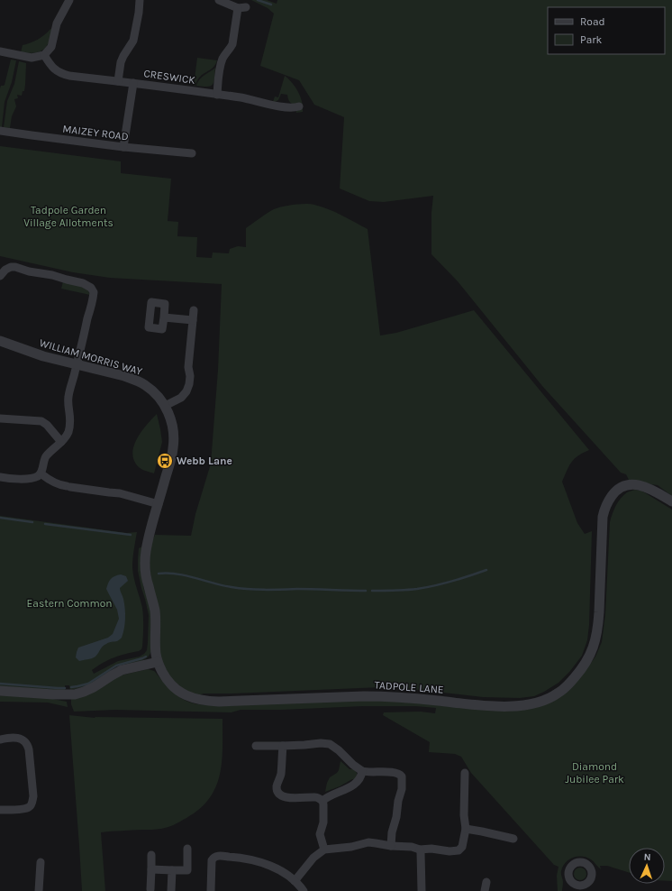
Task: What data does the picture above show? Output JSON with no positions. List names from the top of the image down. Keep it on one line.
{"streets":{"street":["CRESWICK","MAIZEY ROAD","WILLIAM MORRIS WAY","TADPOLE LANE"]},"crossings":[["WILLIAM MORRIS WAY","TADPOLE LANE"]],"parks":["Tadpole Garden Village Allotments","Eastern Common","Diamond Jubilee Park"],"places":{"bus stop":["Webb Lane"]},"legend":["Road","Park"],"north":"top"}
